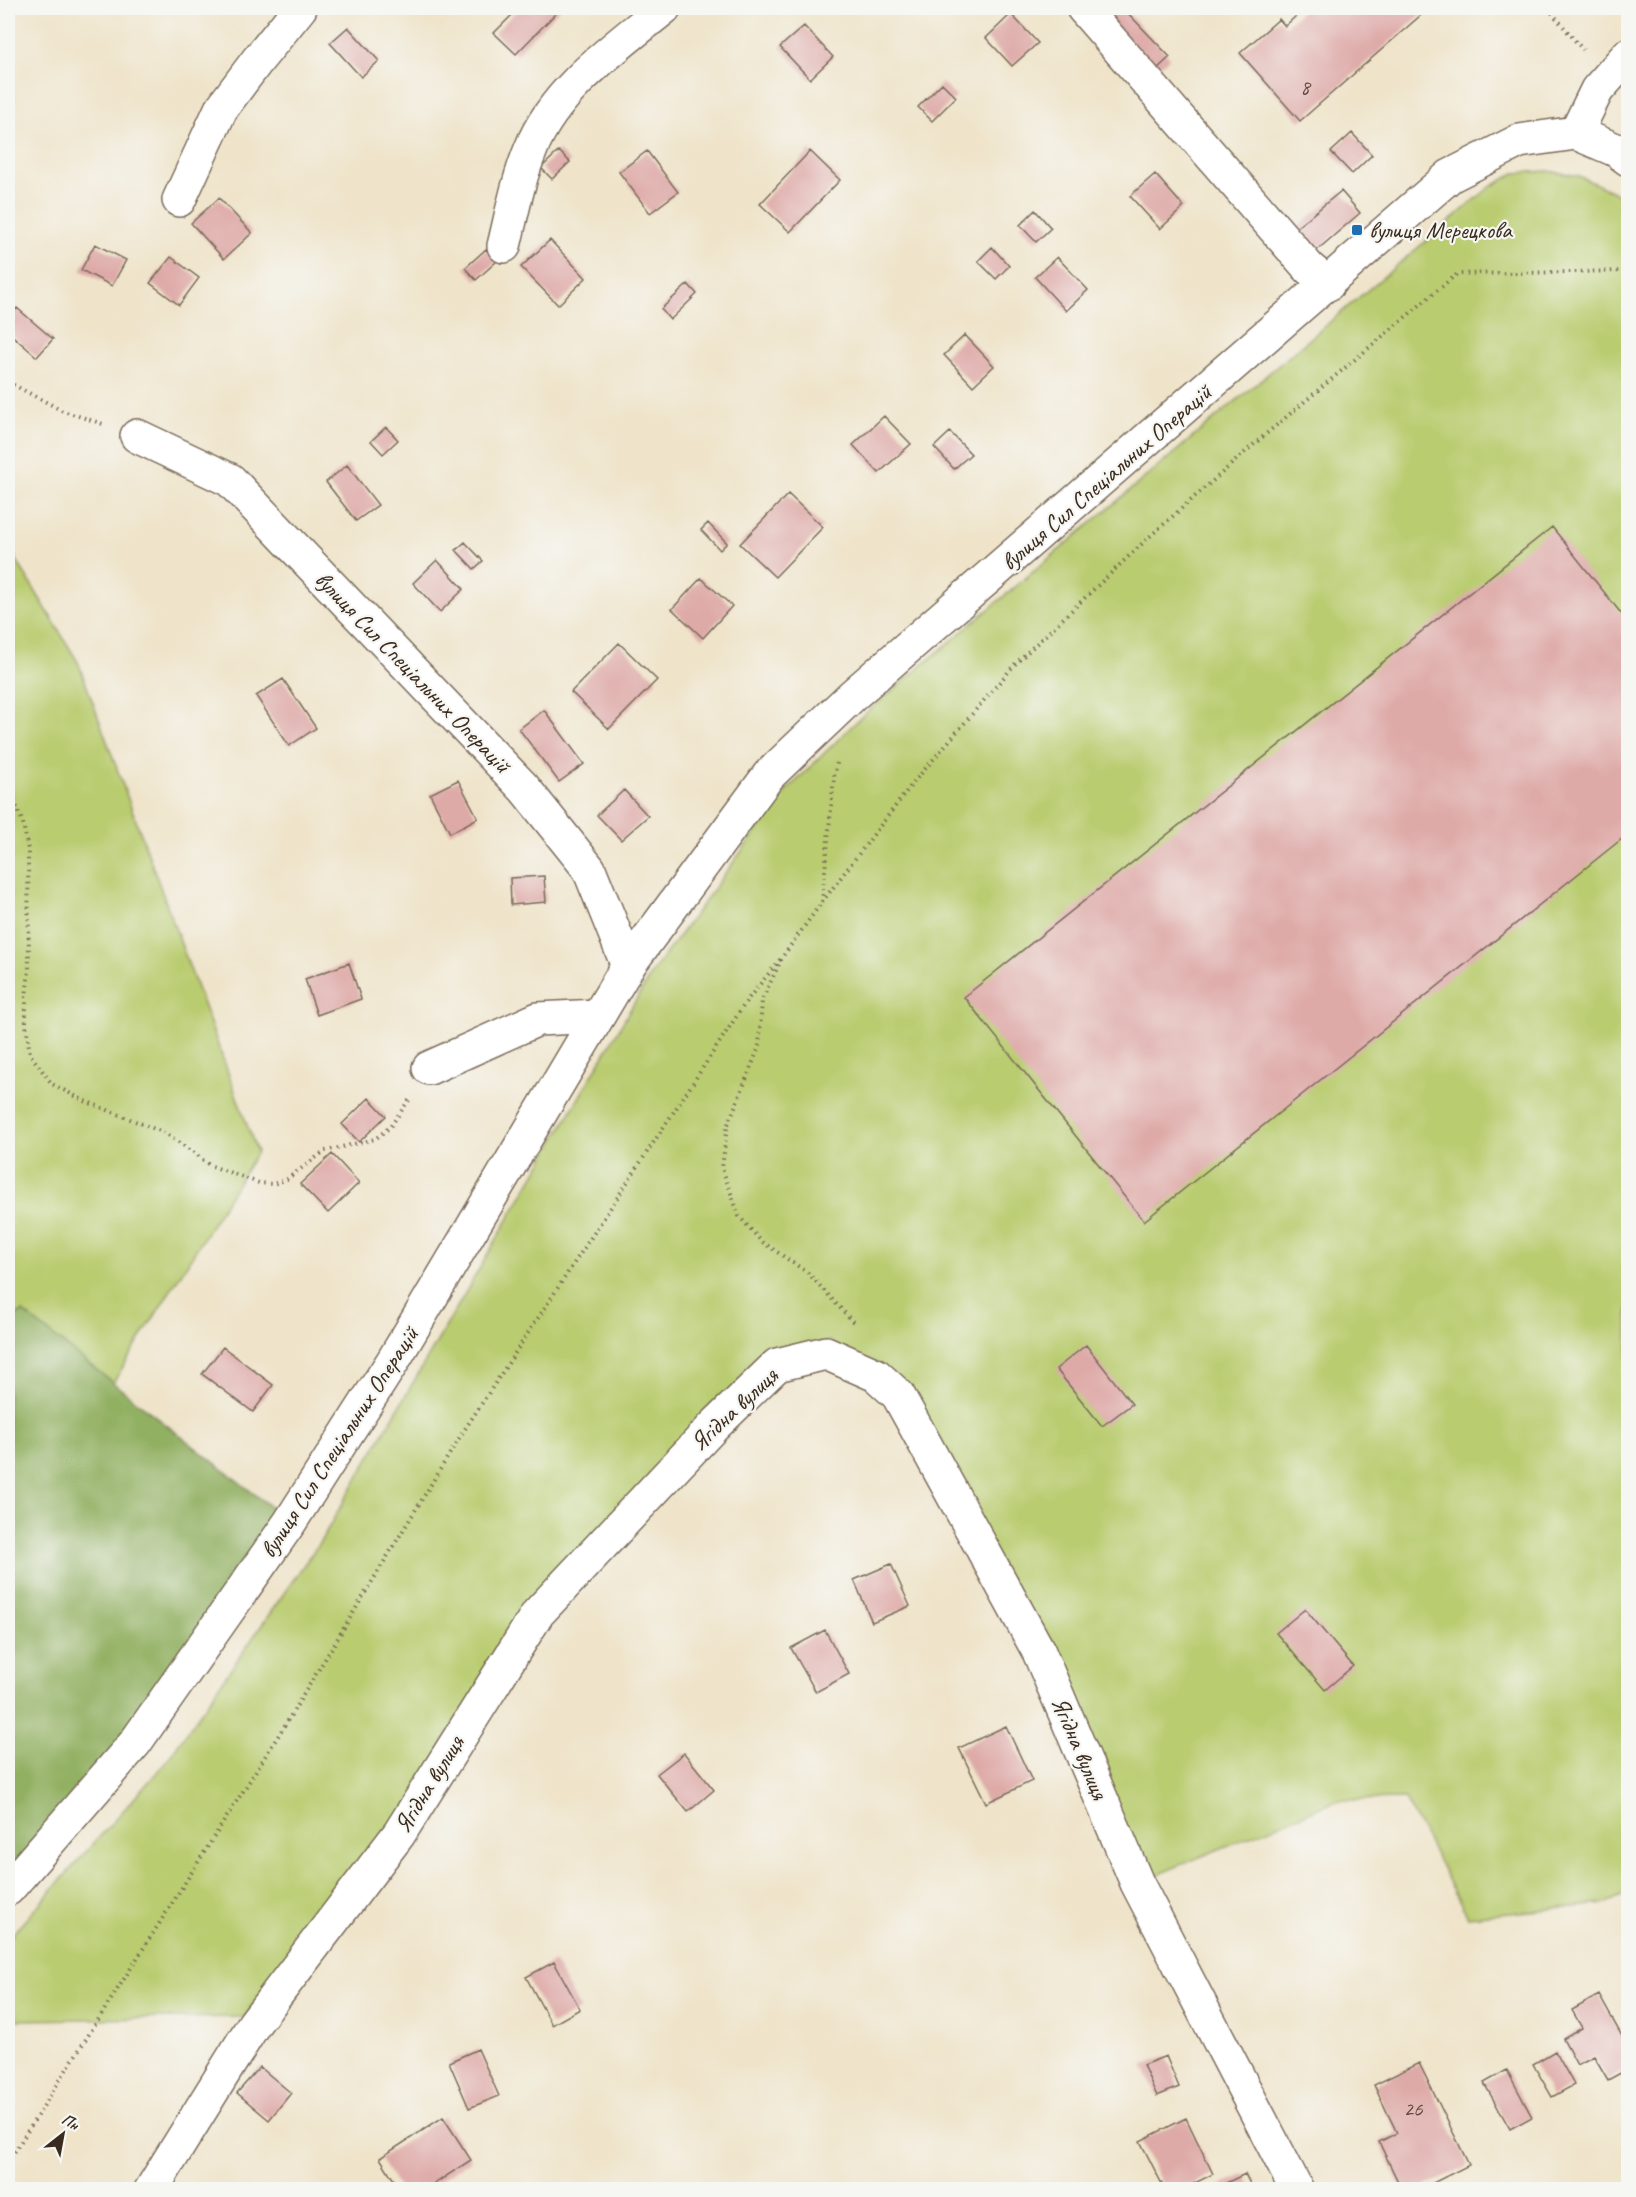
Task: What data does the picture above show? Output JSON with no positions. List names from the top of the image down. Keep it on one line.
{"streets":{"street":["вулиця Сил Спеціальних Операцій","Ягідна вулиця"]},"places":{"transit":["вулиця Мерецкова"]},"house_numbers":["8","26"],"north":"top right"}
